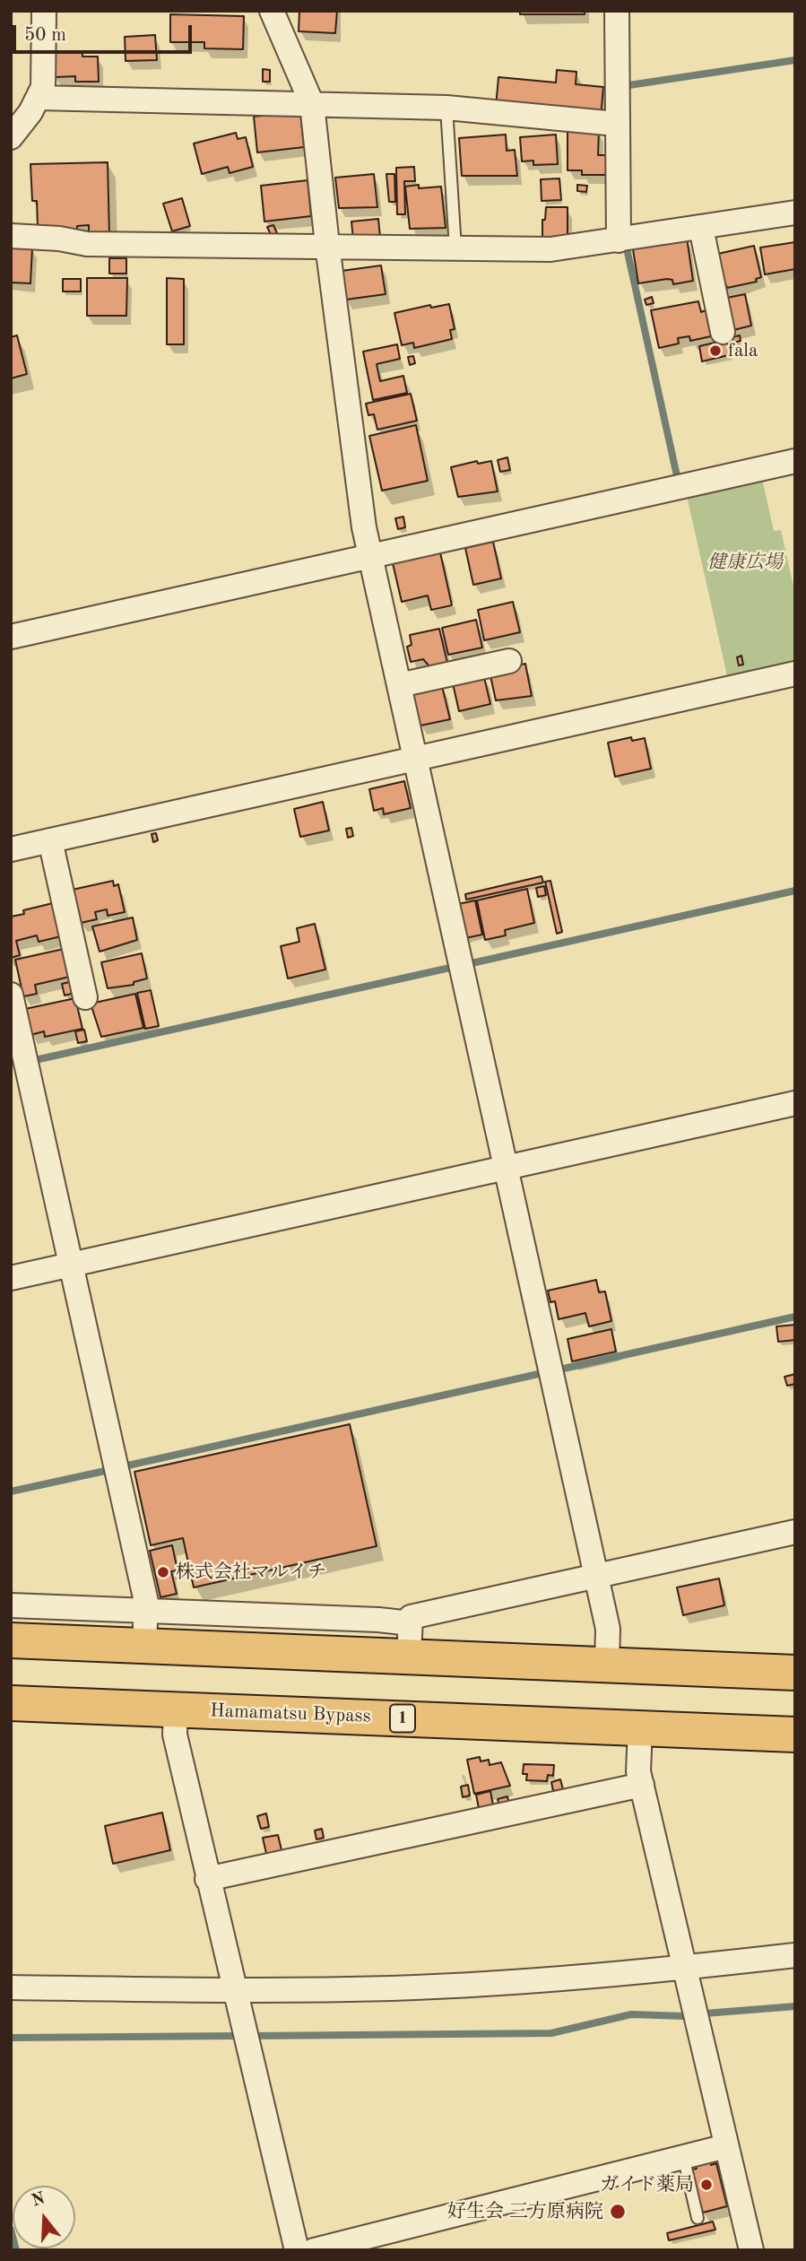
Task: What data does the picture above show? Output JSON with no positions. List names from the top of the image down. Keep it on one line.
{"streets":{"highway":["Hamamatsu Bypass","1"]},"parks":["健康広場"],"places":["fala","株式会社マルイチ","ガイド薬局","好生会 三方原病院"],"scale_bar":"50 m","north":"top"}
